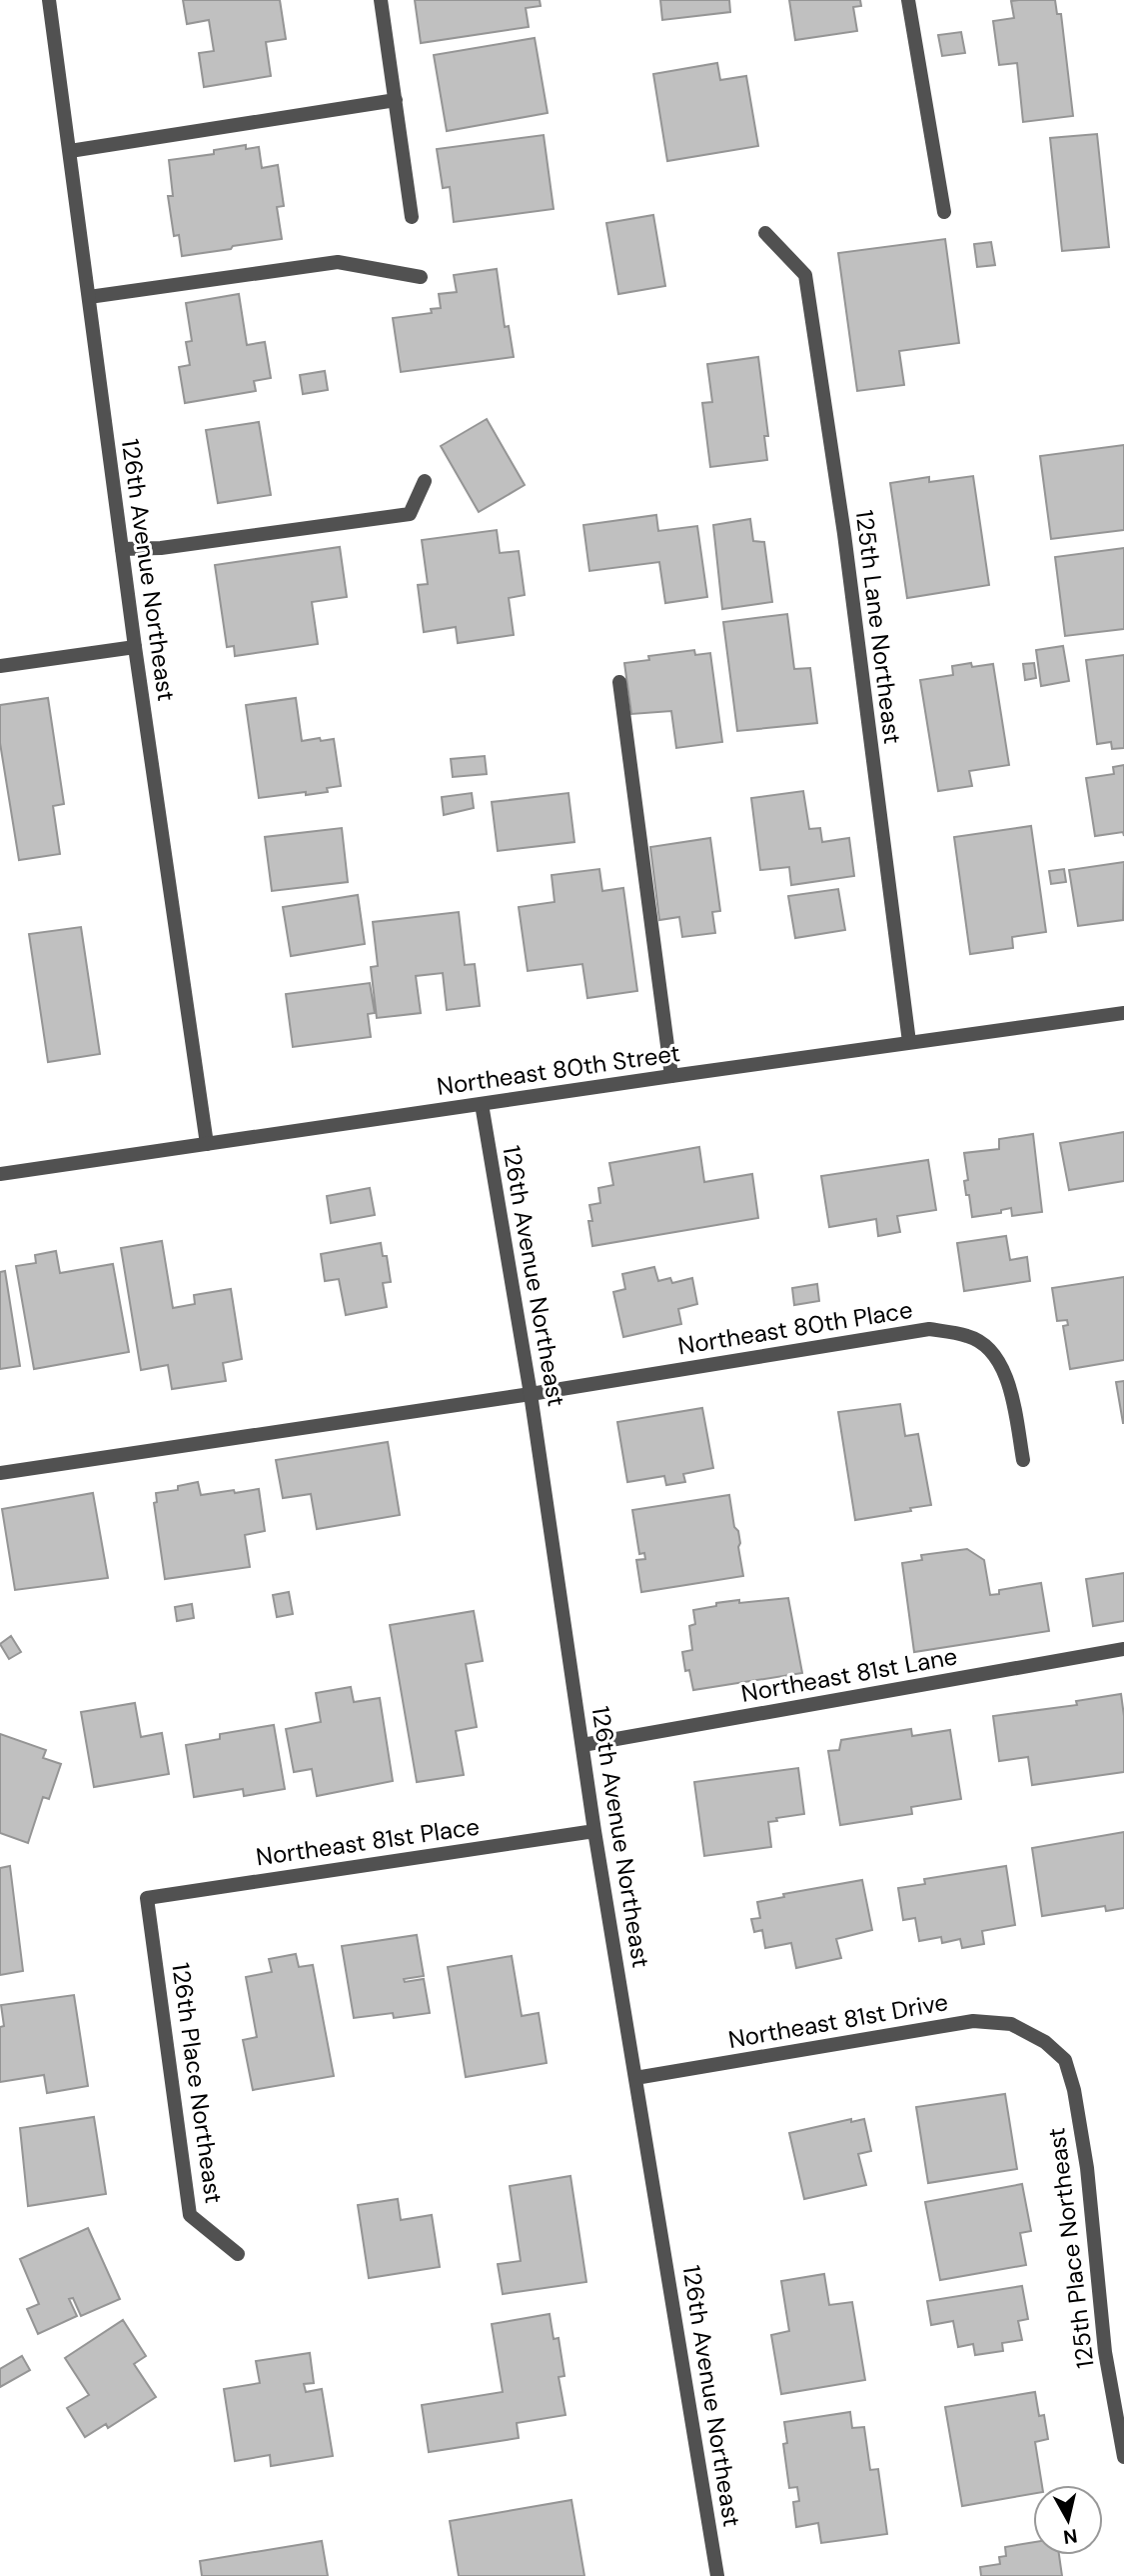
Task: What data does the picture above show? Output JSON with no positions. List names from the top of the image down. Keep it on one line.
{"streets":{"street":["126th Avenue Northeast","125th Lane Northeast","Northeast 80th Street","Northeast 80th Place","Northeast 81st Lane","Northeast 81st Place","Northeast 81st Drive","126th Place Northeast","125th Place Northeast"]},"crossings":[["126th Avenue Northeast","Northeast 80th Street"],["126th Avenue Northeast","Northeast 80th Place"],["126th Avenue Northeast","Northeast 81st Lane"],["126th Avenue Northeast","Northeast 81st Place"],["126th Avenue Northeast","Northeast 81st Drive"],["125th Lane Northeast","Northeast 80th Street"],["Northeast 81st Place","126th Place Northeast"],["Northeast 81st Drive","125th Place Northeast"]],"north":"bottom"}
